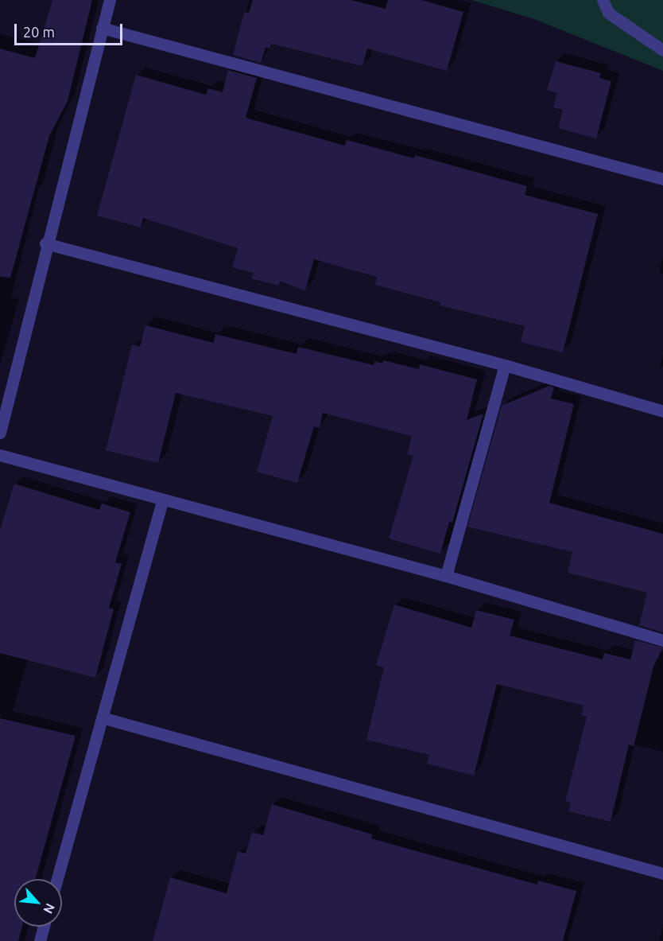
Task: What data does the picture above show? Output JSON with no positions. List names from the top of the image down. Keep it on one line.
{"scale_bar":"20 m","north":"bottom right"}
